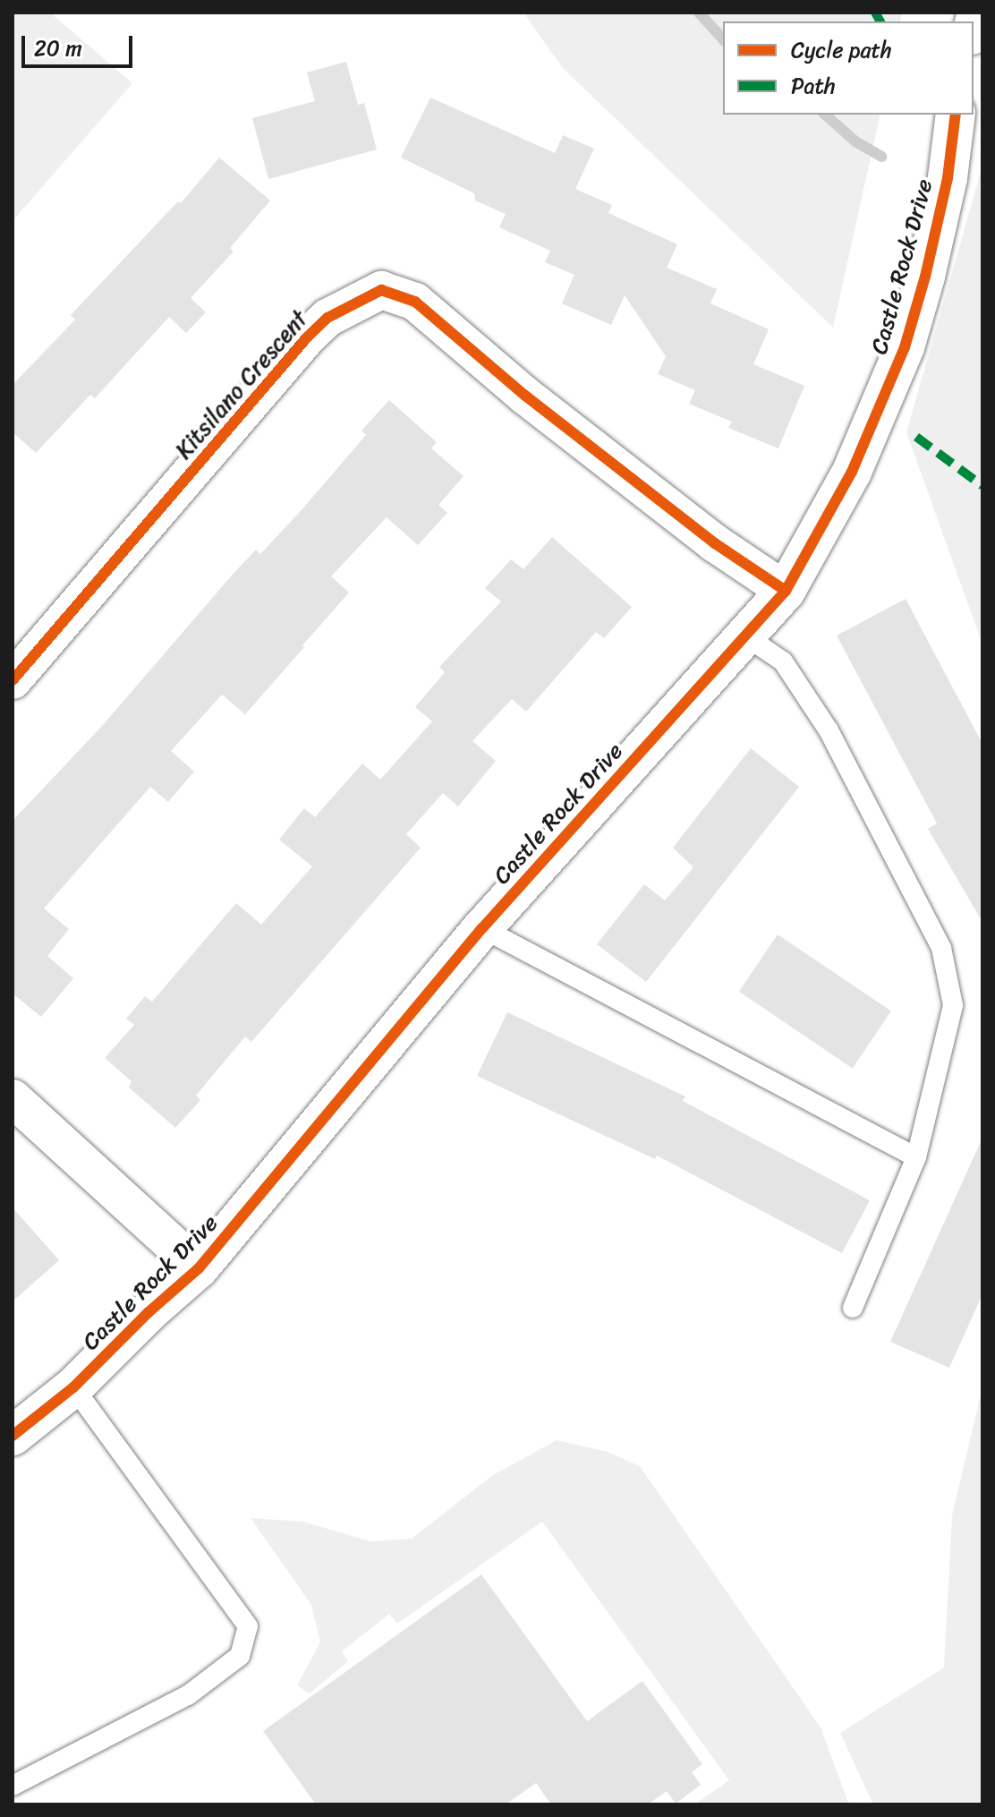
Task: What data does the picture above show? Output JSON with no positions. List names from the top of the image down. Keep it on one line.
{"streets":{"street":["Castle Rock Drive","Kitsilano Crescent"]},"crossings":[["Castle Rock Drive","Kitsilano Crescent"]],"legend":["Cycle path","Path"],"scale_bar":"20 m"}
